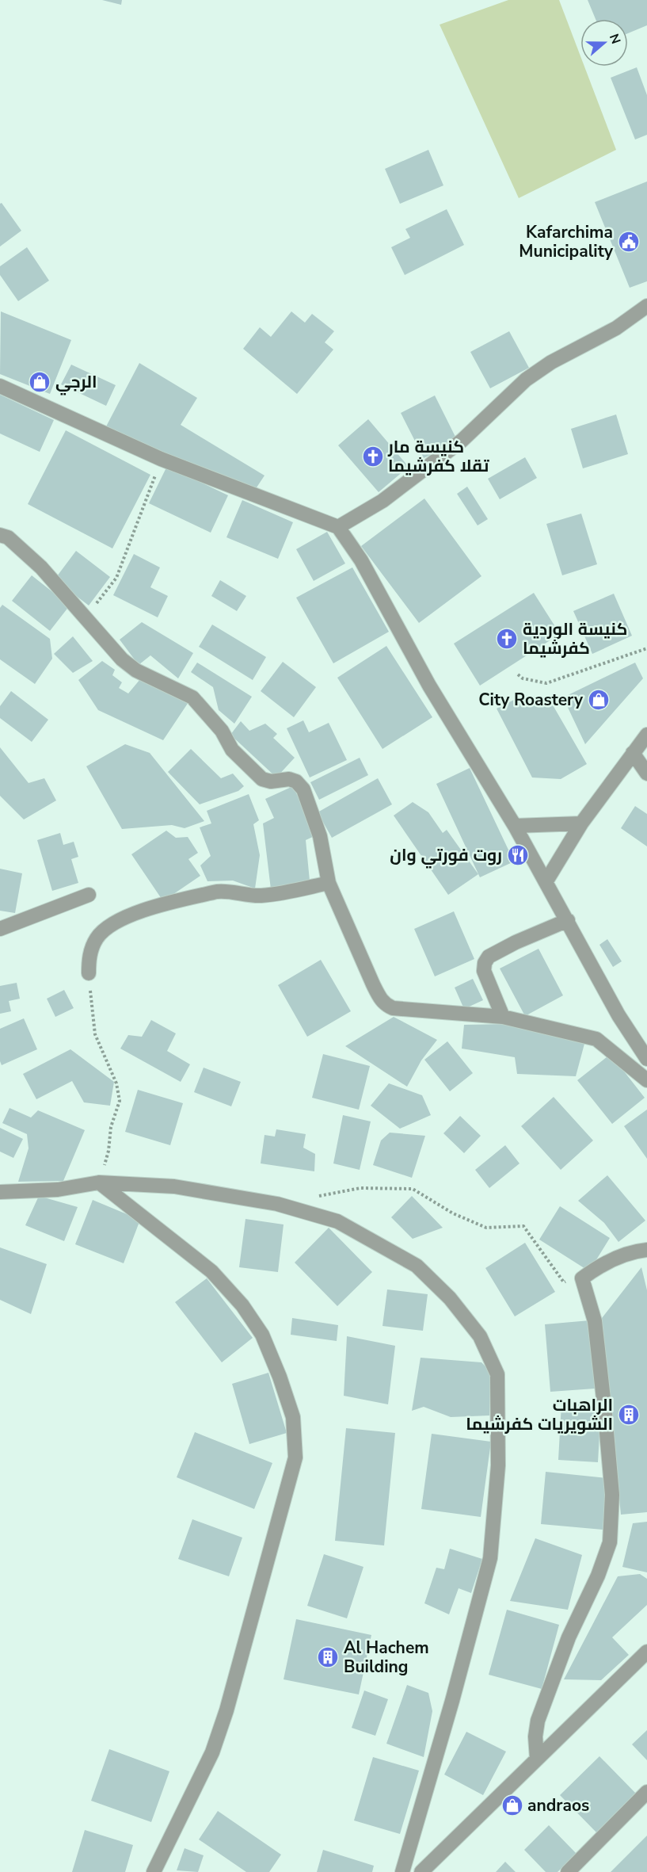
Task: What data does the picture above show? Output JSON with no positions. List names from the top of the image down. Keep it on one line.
{"places":{"public building":["Kafarchima Municipality"],"shop":["الرجي","City Roastery","andraos"],"church":["كنيسة مار تقلا كفرشيما","كنيسة الوردية كفرشيما"],"restaurant":["روت فورتي وان"],"building":["الراهبات الشويريات كفرشيما","Al Hachem Building"]},"north":"right"}
